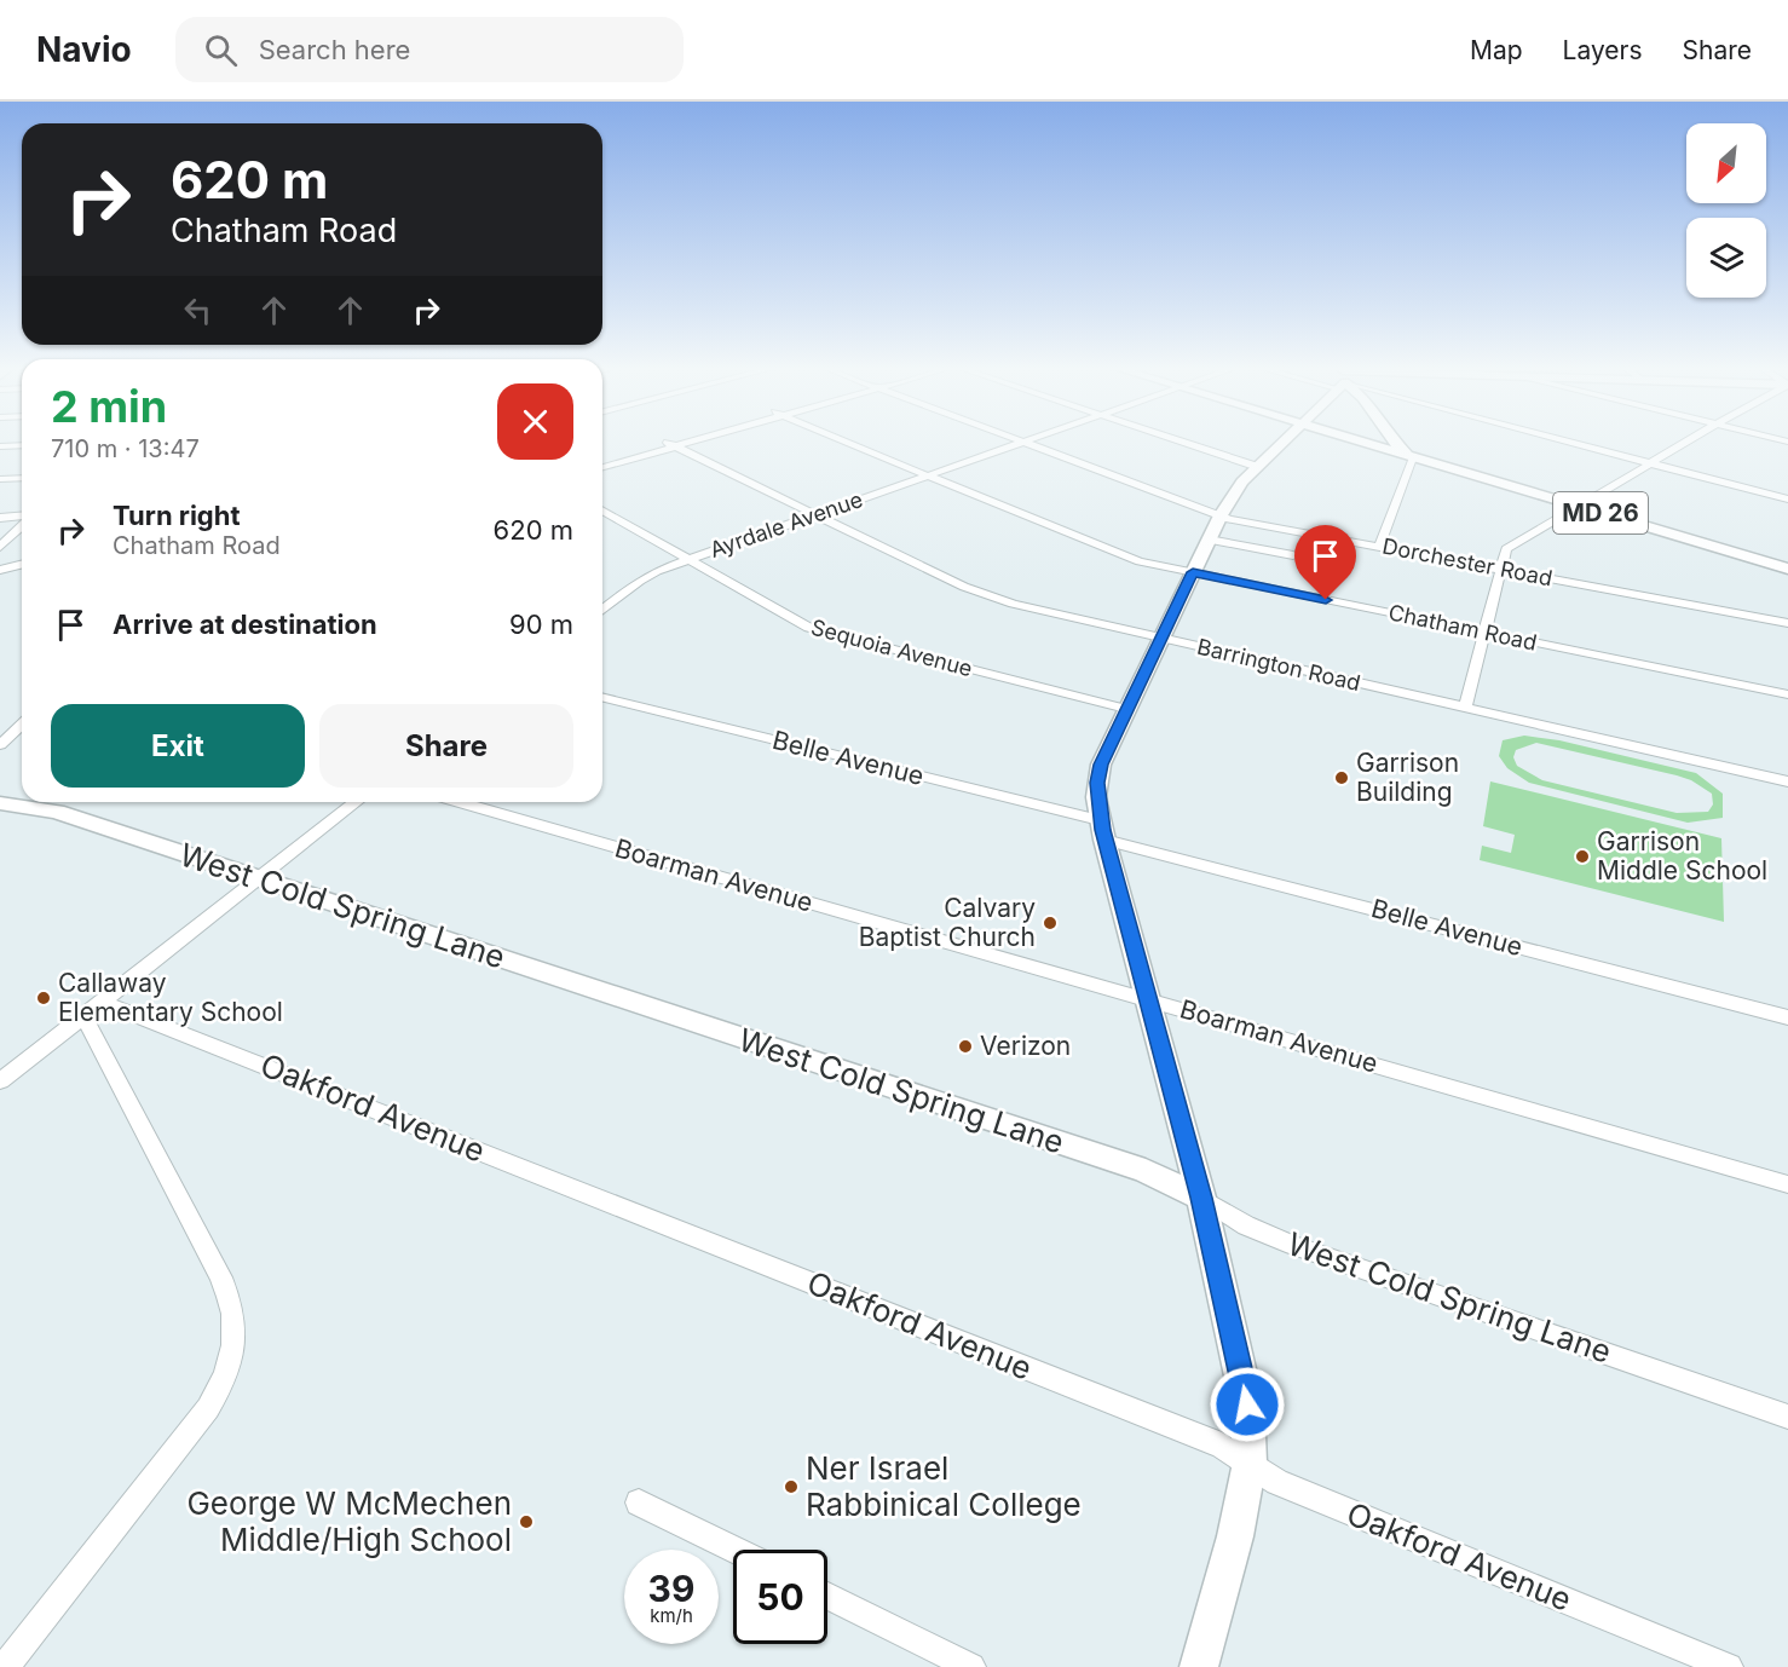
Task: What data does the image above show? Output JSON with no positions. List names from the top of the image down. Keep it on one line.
{"streets":{"main road":["MD 26","West Cold Spring Lane"],"street":["Ayrdale Avenue","Dorchester Road","Chatham Road","Sequoia Avenue","Barrington Road","Belle Avenue","Boarman Avenue","Oakford Avenue"]},"crossings":[["Ayrdale Avenue","Dorchester Road"],["Ayrdale Avenue","Chatham Road"],["Ayrdale Avenue","Sequoia Avenue"],["Ayrdale Avenue","Barrington Road"]],"places":["Garrison Building","Garrison Middle School","Calvary Baptist Church","Callaway Elementary School","Verizon","Ner Israel Rabbinical College","George W McMechen Middle/High School"],"north":"bottom left","page":{"header":"Navio","search":"Search here","nav":["Map","Layers","Share"],"turn":["620 m","Chatham Road"],"heading":["2 min","710 m · 13:47"],"list":[{"name":"Turn right","note":"Chatham Road","value":"620 m"},{"name":"Arrive at destination","value":"90 m"}],"buttons":["Exit","Share"],"speed":"39 km/h","limit":"50"}}
